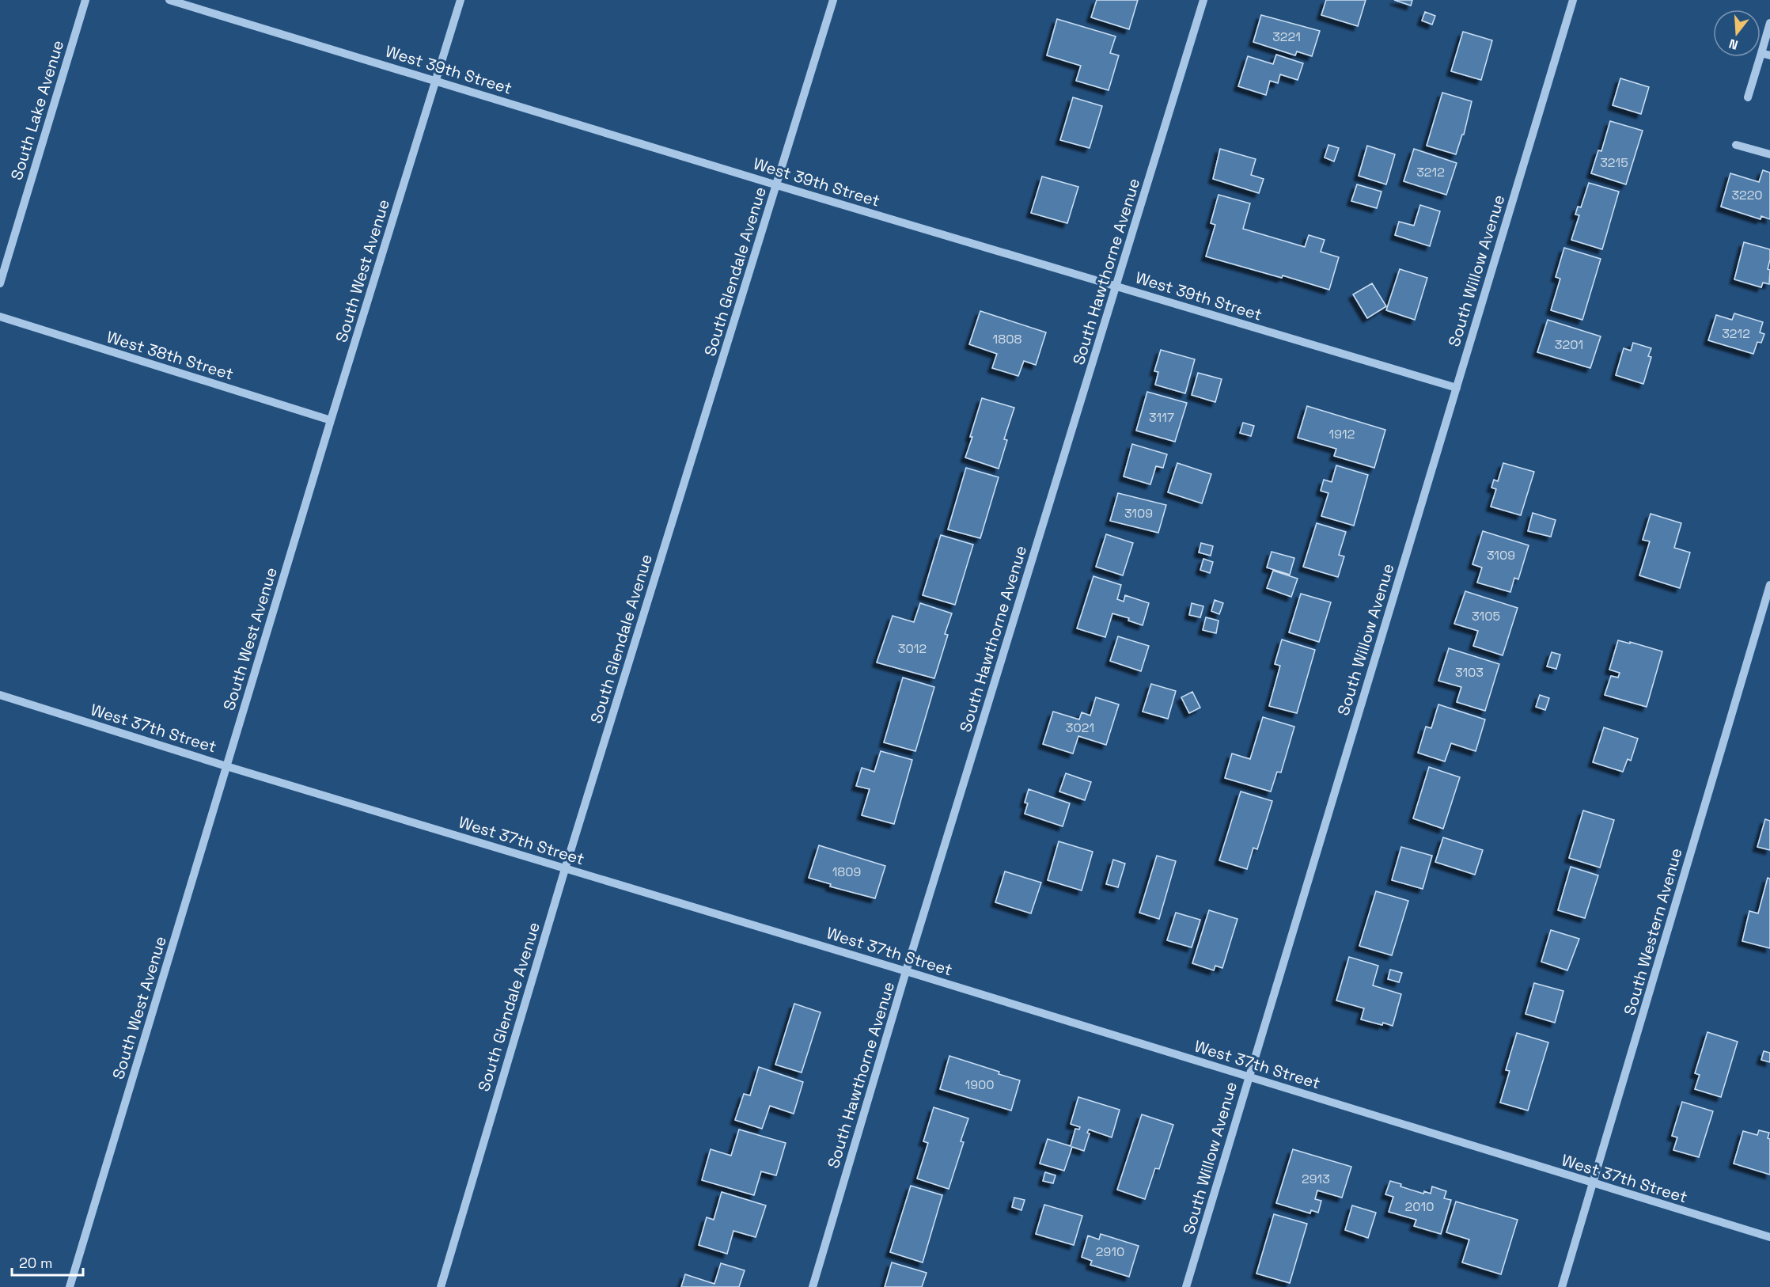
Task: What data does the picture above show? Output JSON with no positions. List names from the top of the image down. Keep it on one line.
{"streets":{"street":["West 39th Street","South Lake Avenue","South West Avenue","South Willow Avenue","South Glendale Avenue","South Hawthorne Avenue","West 38th Street","West 37th Street","South Western Avenue"]},"crossings":[["West 39th Street","South West Avenue"],["West 39th Street","South Willow Avenue"],["West 39th Street","South Glendale Avenue"],["West 39th Street","South Hawthorne Avenue"],["South West Avenue","West 38th Street"],["South West Avenue","West 37th Street"],["South Willow Avenue","West 37th Street"],["South Glendale Avenue","West 37th Street"],["South Hawthorne Avenue","West 37th Street"],["West 37th Street","South Western Avenue"]],"house_numbers":["3221","3215","3212","3220","3212","1808","3201","3117","1912","3109","3109","3105","3012","3103","3021","1809","1900","2913","2010","2910"],"scale_bar":"20 m","north":"bottom"}
